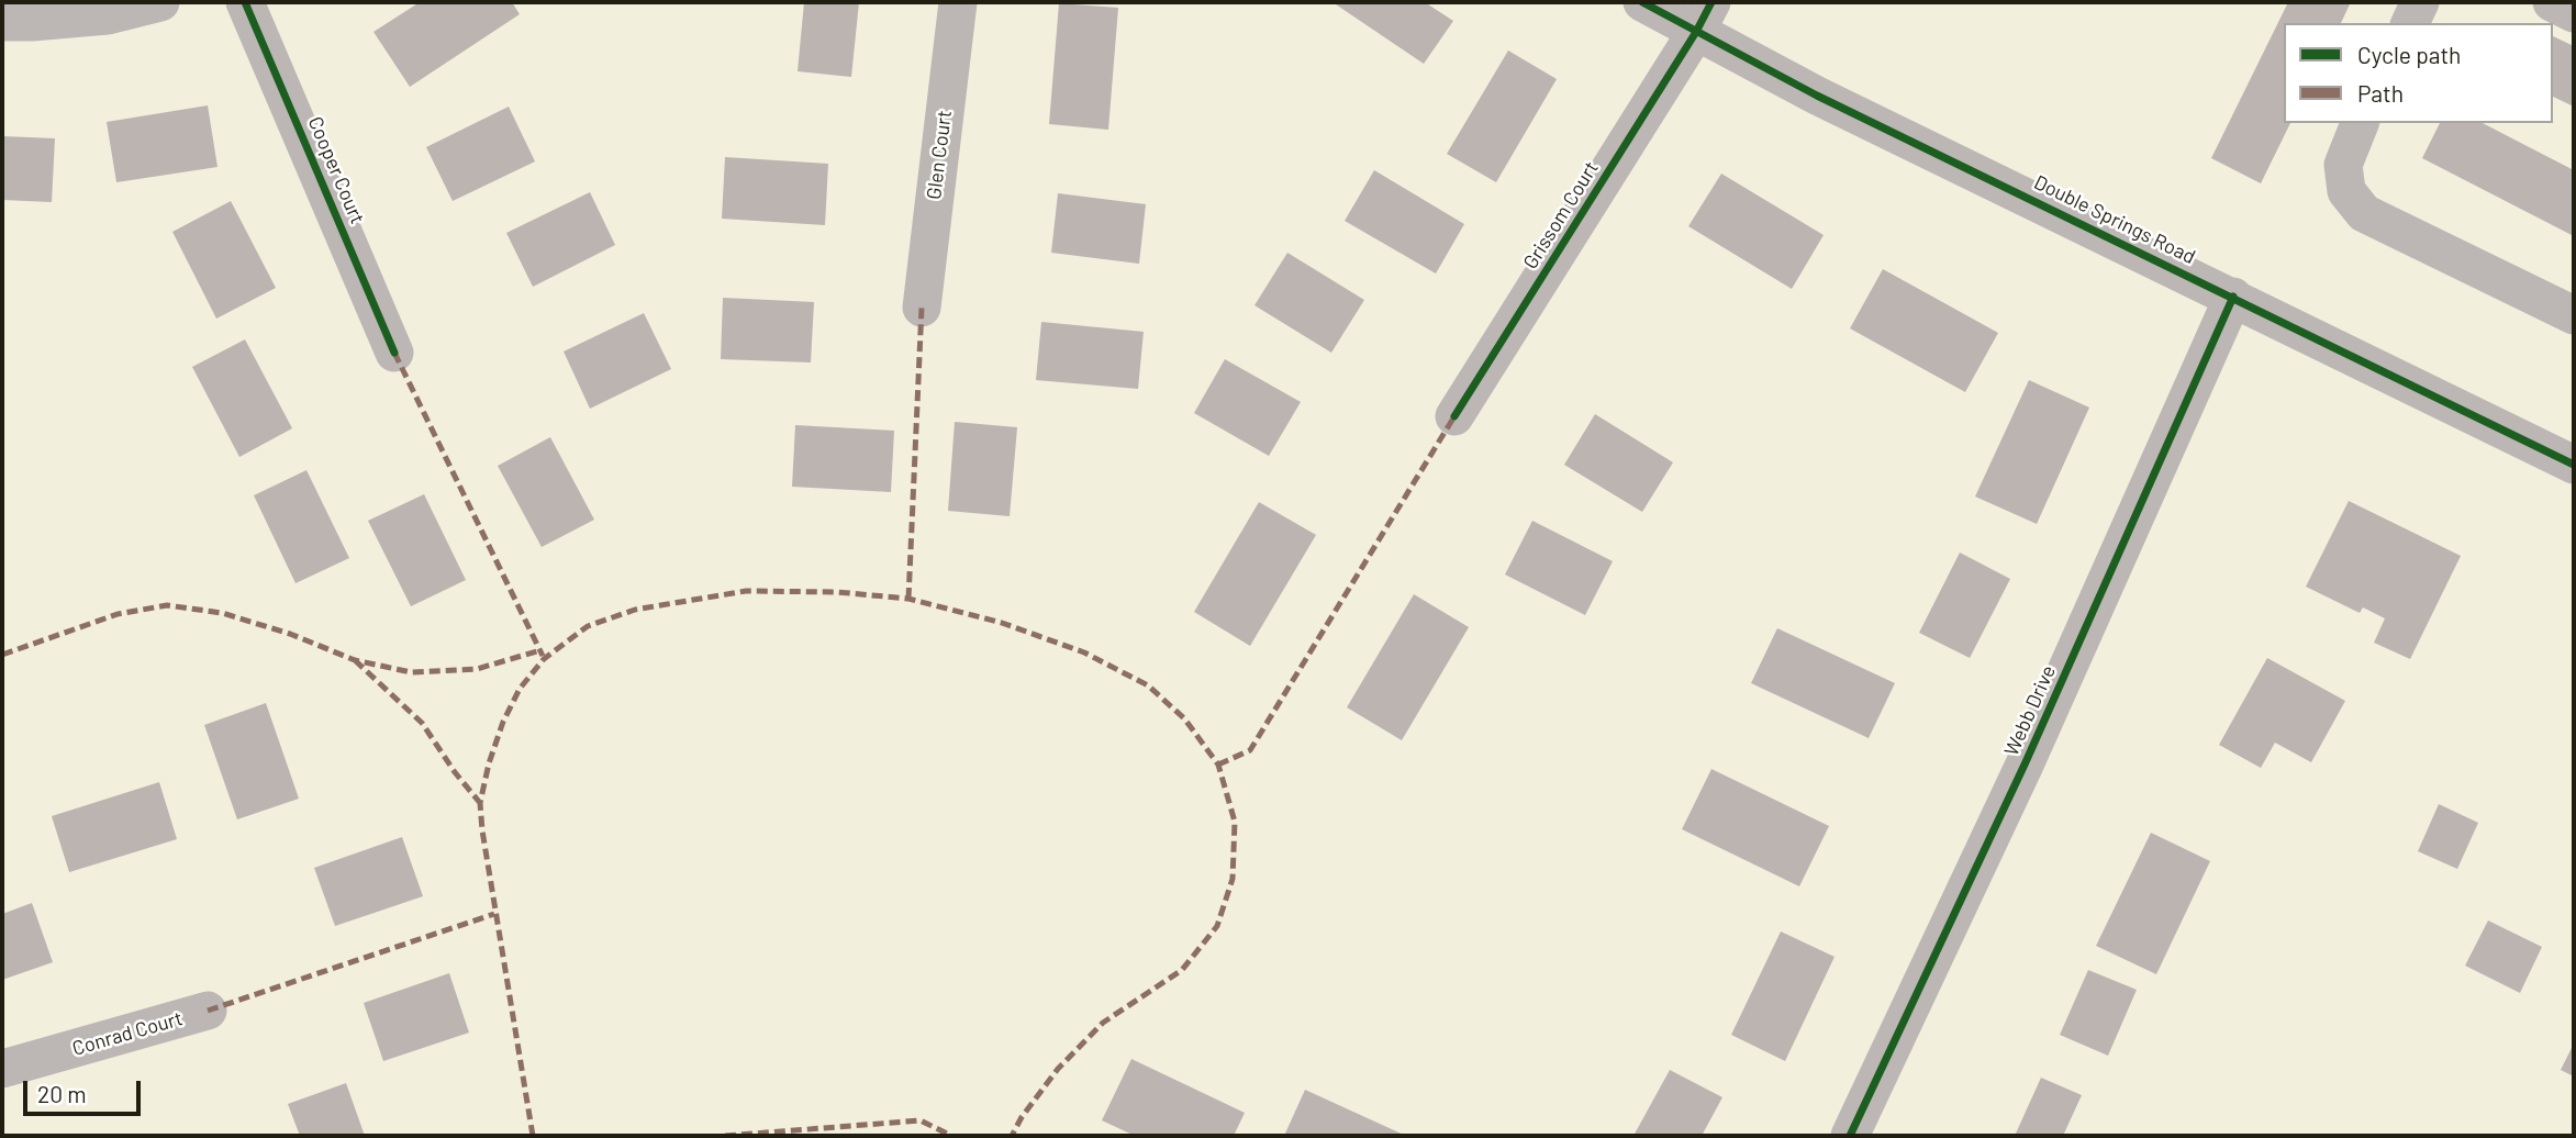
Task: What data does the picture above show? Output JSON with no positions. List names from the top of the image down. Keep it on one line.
{"streets":{"street":["Glen Court","Cooper Court","Grissom Court","Double Springs Road","Webb Drive","Conrad Court"]},"crossings":[["Grissom Court","Double Springs Road"],["Double Springs Road","Webb Drive"]],"legend":["Cycle path","Path"],"scale_bar":"20 m"}
